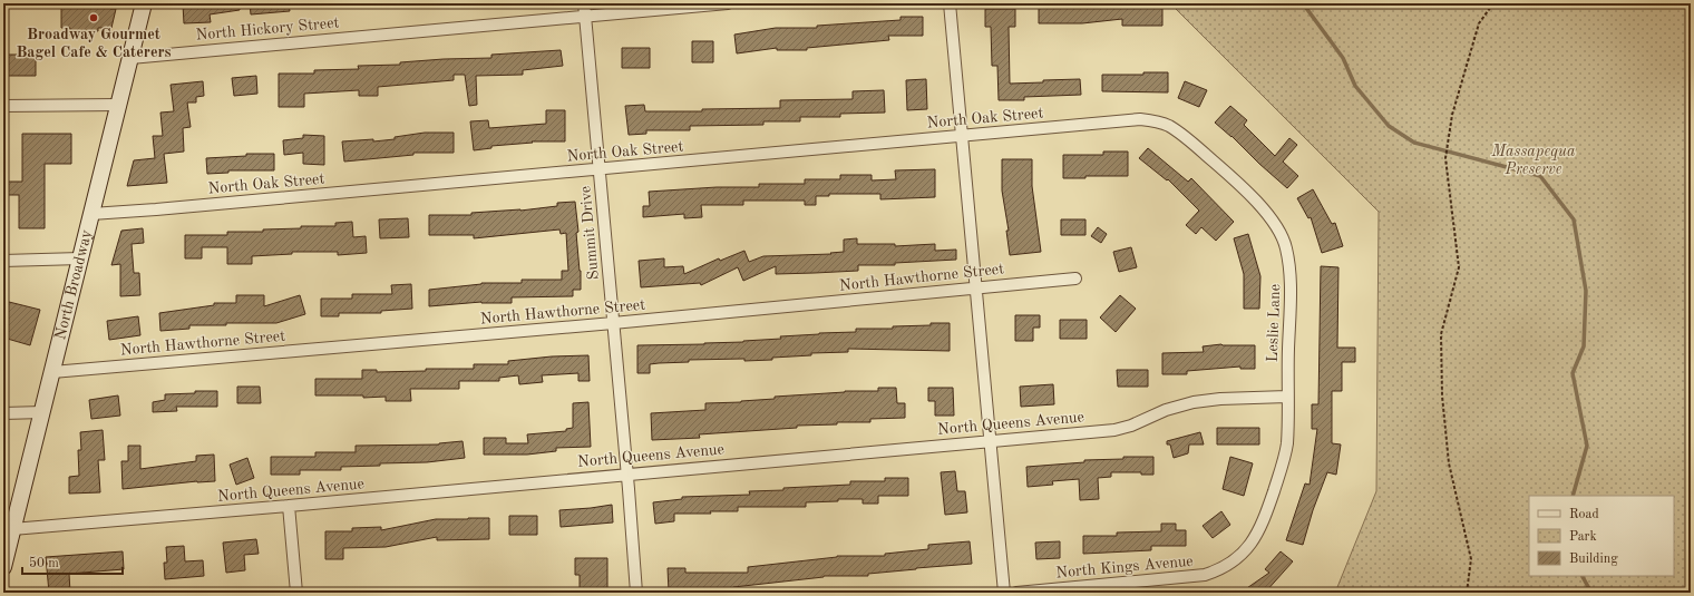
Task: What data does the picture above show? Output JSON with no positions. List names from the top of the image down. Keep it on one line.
{"streets":{"main road":["North Broadway"],"street":["North Hickory Street","North Oak Street","Summit Drive","North Hawthorne Street","Leslie Lane","North Queens Avenue","North Kings Avenue"]},"crossings":[["North Hickory Street","Summit Drive"],["North Hickory Street","North Broadway"],["North Oak Street","Summit Drive"],["North Oak Street","North Broadway"],["North Oak Street","Leslie Lane"],["Summit Drive","North Hawthorne Street"],["Summit Drive","North Queens Avenue"],["North Hawthorne Street","North Broadway"],["North Broadway","North Queens Avenue"],["Leslie Lane","North Queens Avenue"],["Leslie Lane","North Kings Avenue"]],"parks":["Massapequa Preserve"],"places":["Broadway Gourmet Bagel Cafe & Caterers"],"legend":["Road","Park","Building"],"scale_bar":"50 m"}
